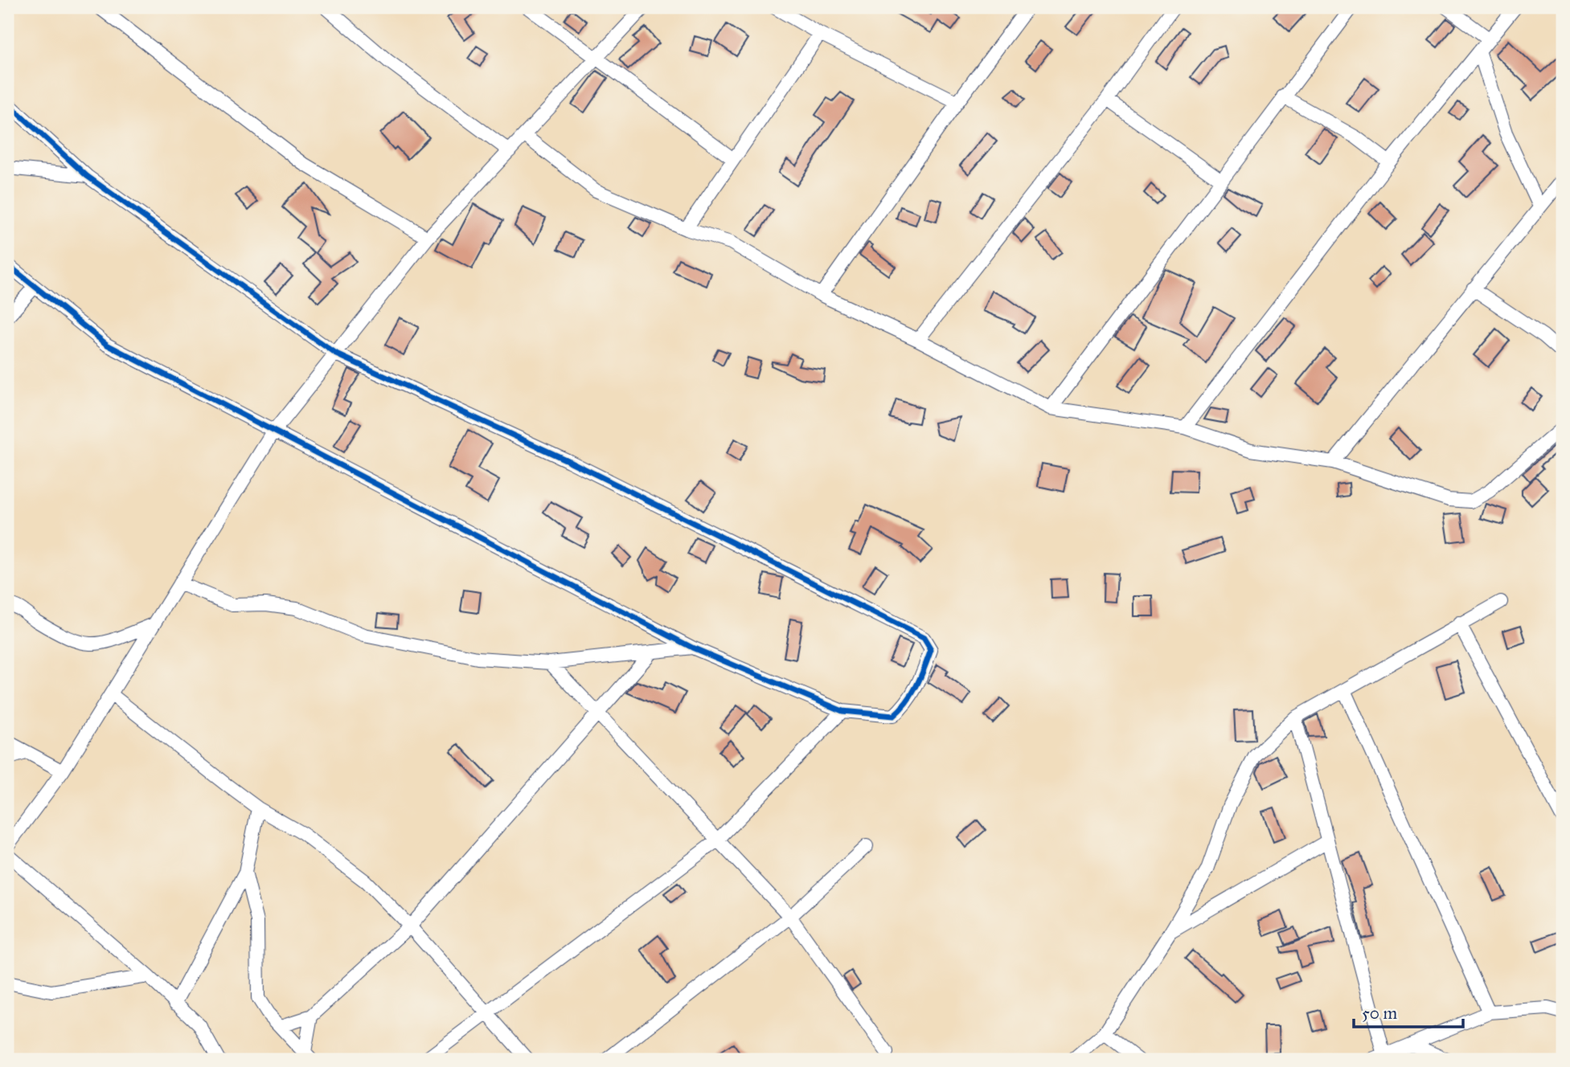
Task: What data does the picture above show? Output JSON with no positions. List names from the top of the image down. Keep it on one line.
{"scale_bar":"50 m"}
